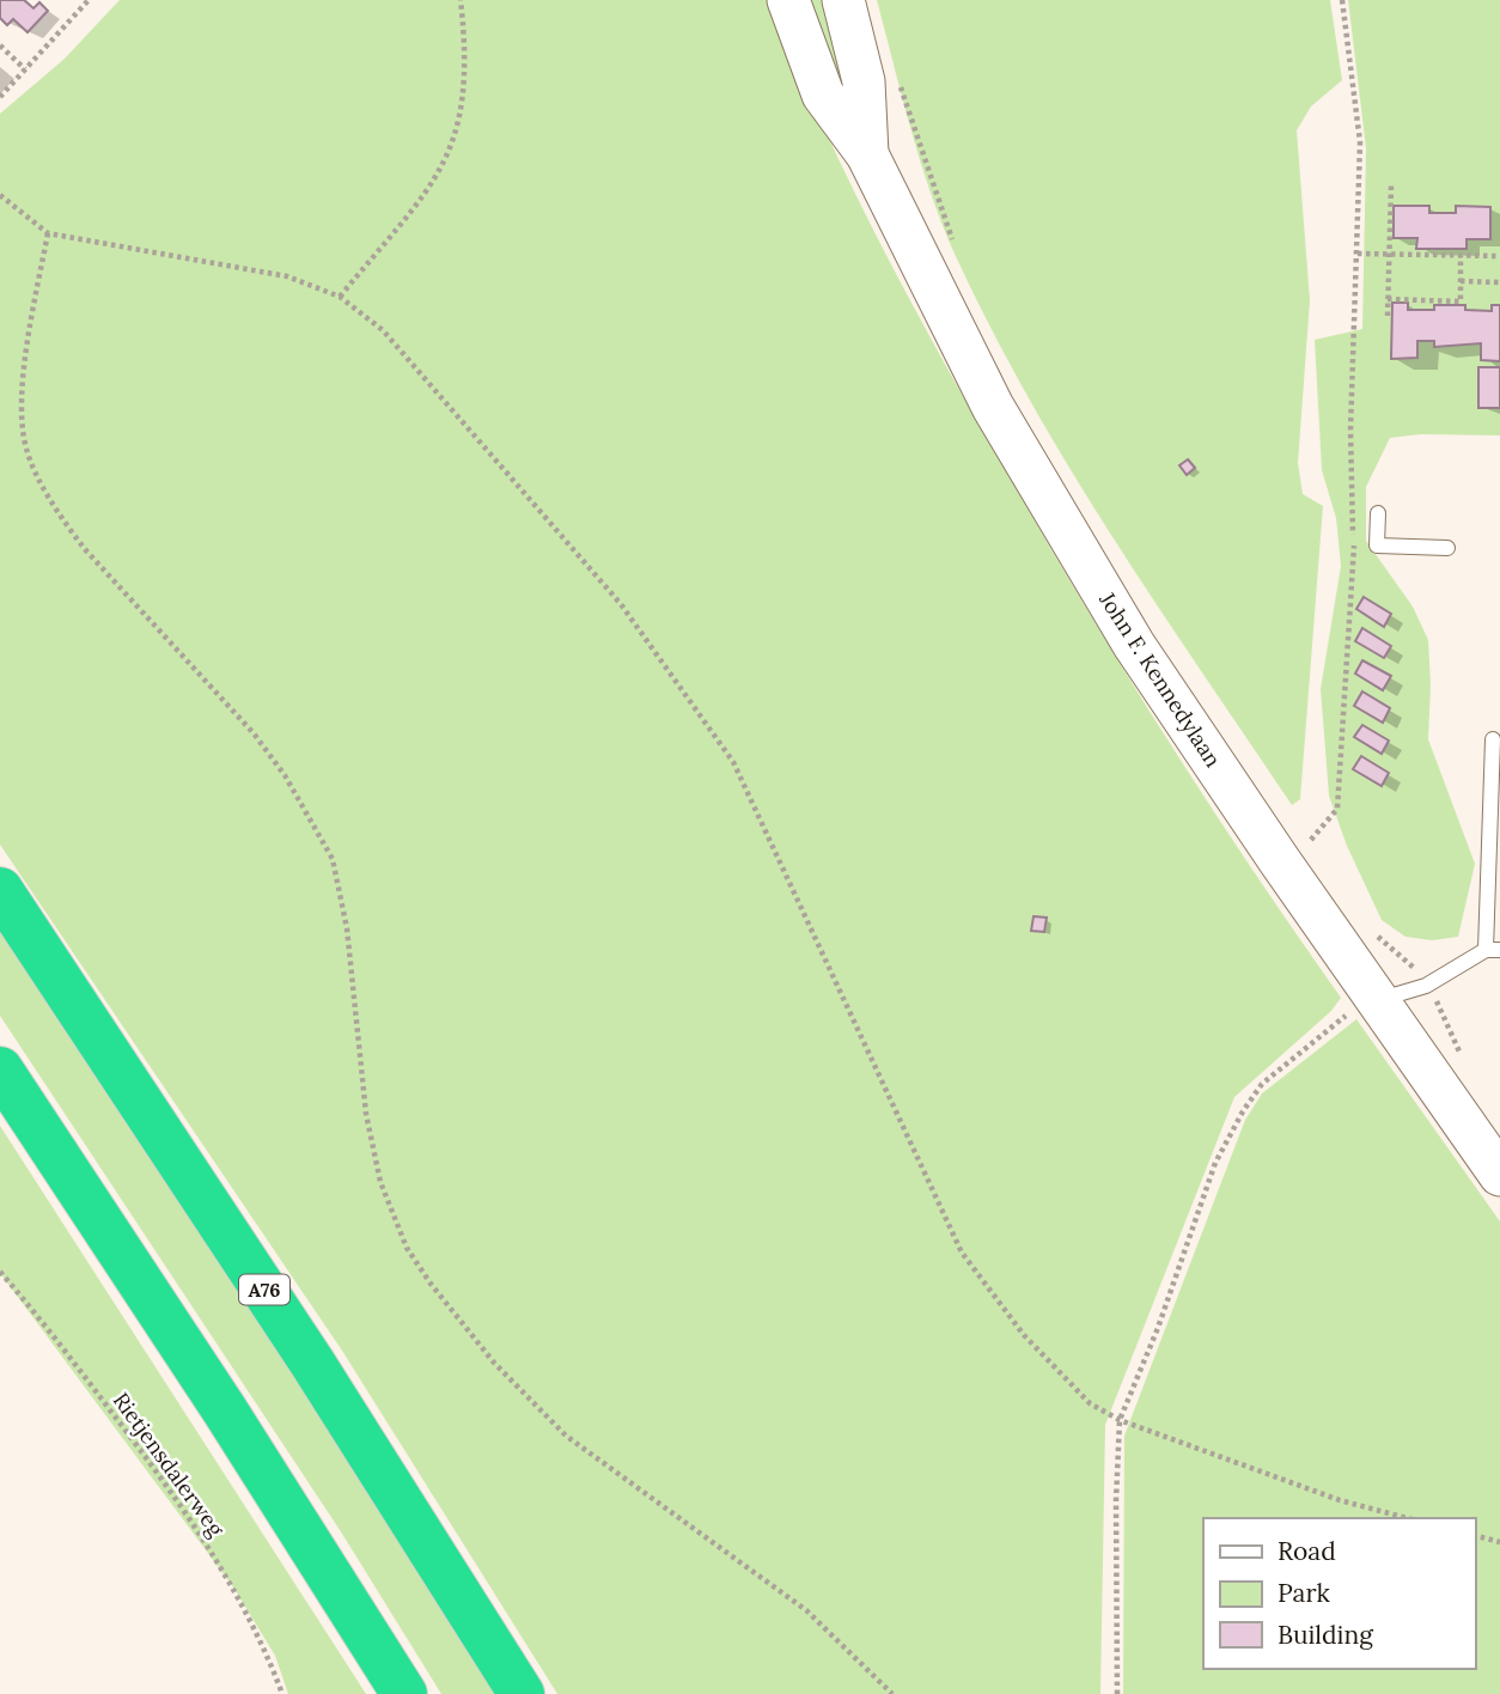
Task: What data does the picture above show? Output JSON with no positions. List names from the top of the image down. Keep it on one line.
{"streets":{"highway":["A76"],"street":["John F. Kennedylaan"],"path":["Rietjensdalerweg"]},"legend":["Road","Park","Building"]}
